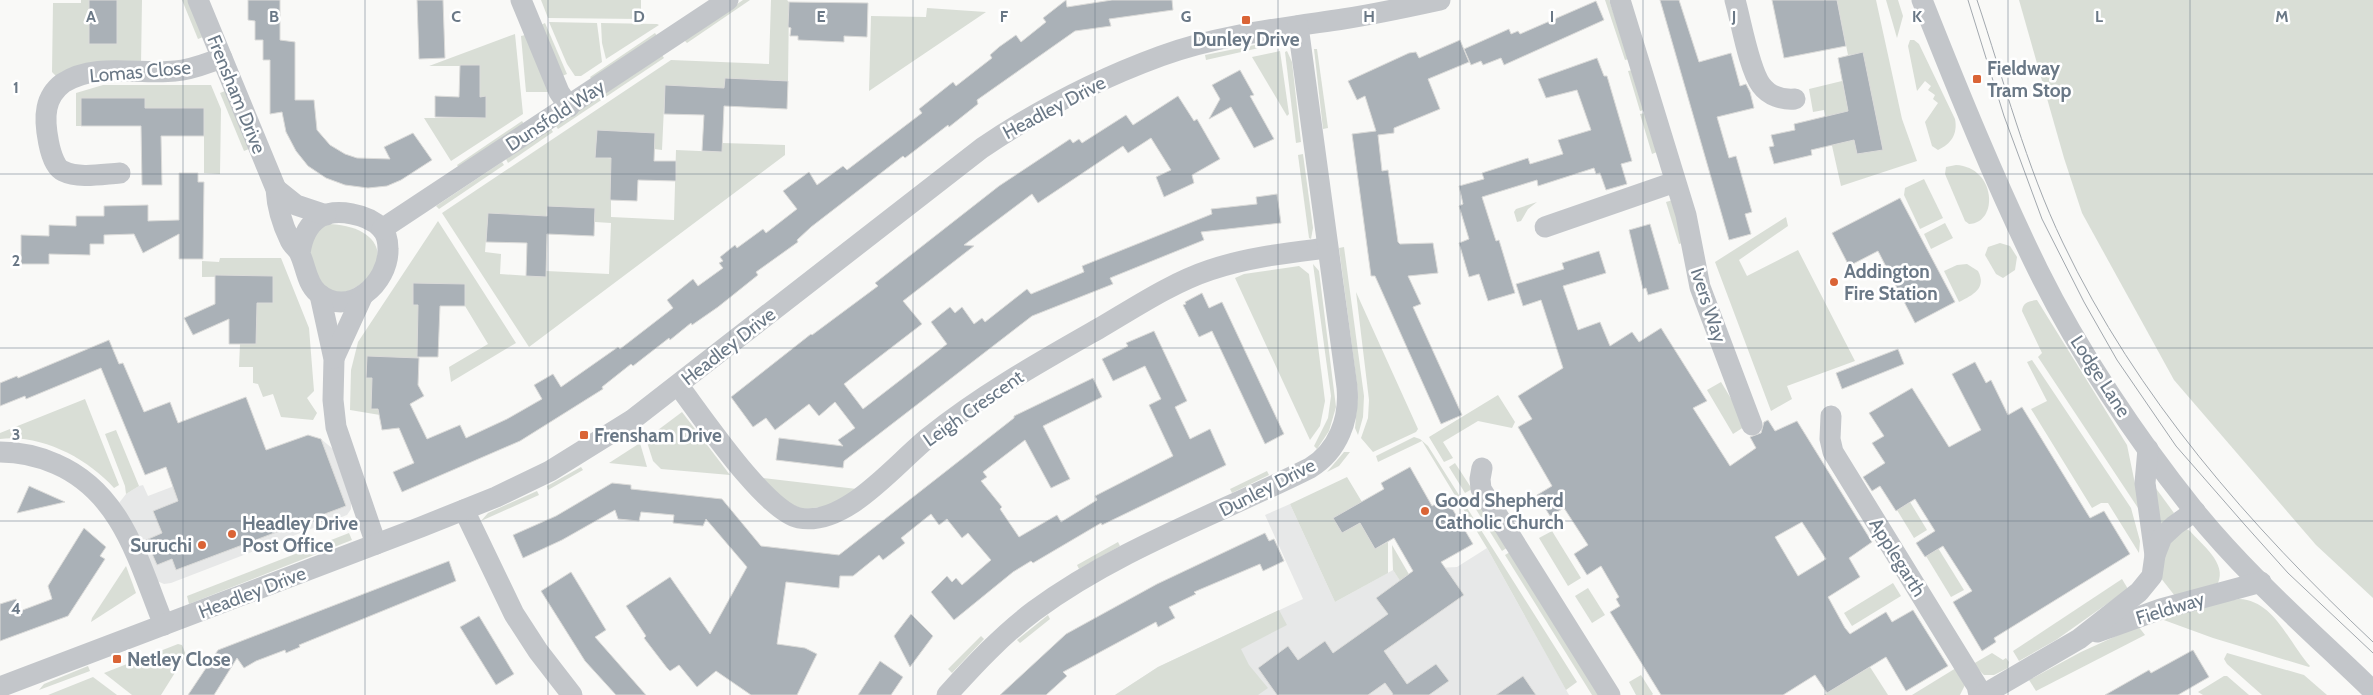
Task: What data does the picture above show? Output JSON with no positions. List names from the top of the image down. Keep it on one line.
{"streets":{"street":["Lomas Close","Frensham Drive","Headley Drive","Dunsfold Way","Ivers Way","Lodge Lane","Leigh Crescent","Dunley Drive","Applegarth","Fieldway"]},"crossings":[["Lomas Close","Frensham Drive"],["Frensham Drive","Headley Drive"],["Frensham Drive","Dunsfold Way"],["Headley Drive","Leigh Crescent"],["Headley Drive","Dunley Drive"],["Lodge Lane","Fieldway"],["Leigh Crescent","Dunley Drive"]],"places":{"transit":["Dunley Drive","Fieldway Tram Stop","Frensham Drive","Netley Close"],"other":["Addington Fire Station","Good Shepherd Catholic Church","Headley Drive Post Office","Suruchi"]},"grid":{"columns":["A","B","C","D","E","F","G","H","I","J","K","L","M"],"rows":["1","2","3","4"]}}
